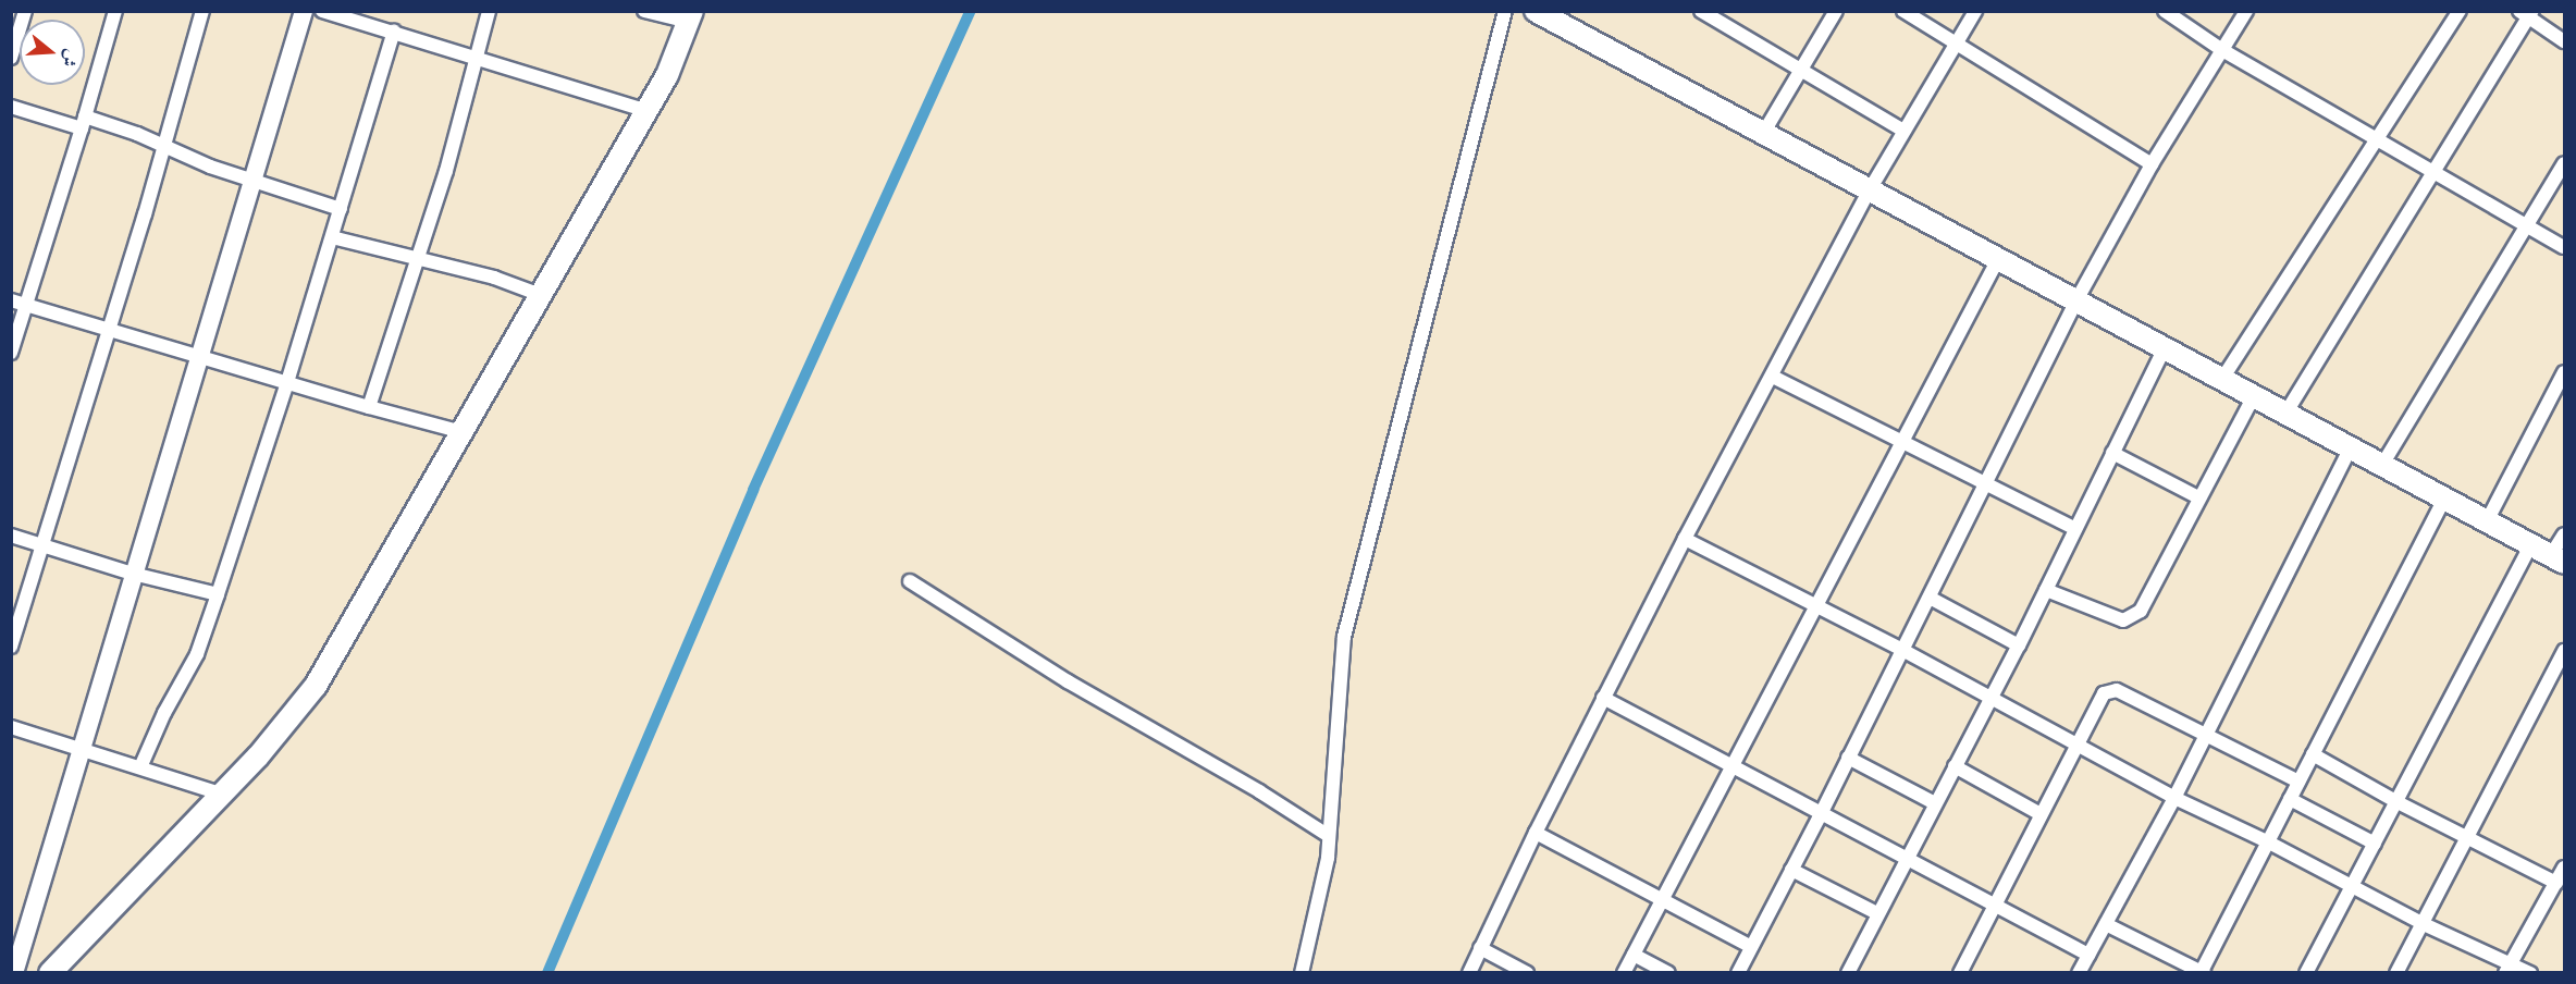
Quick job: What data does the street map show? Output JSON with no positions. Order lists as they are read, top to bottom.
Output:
{
  "north": "right"
}
